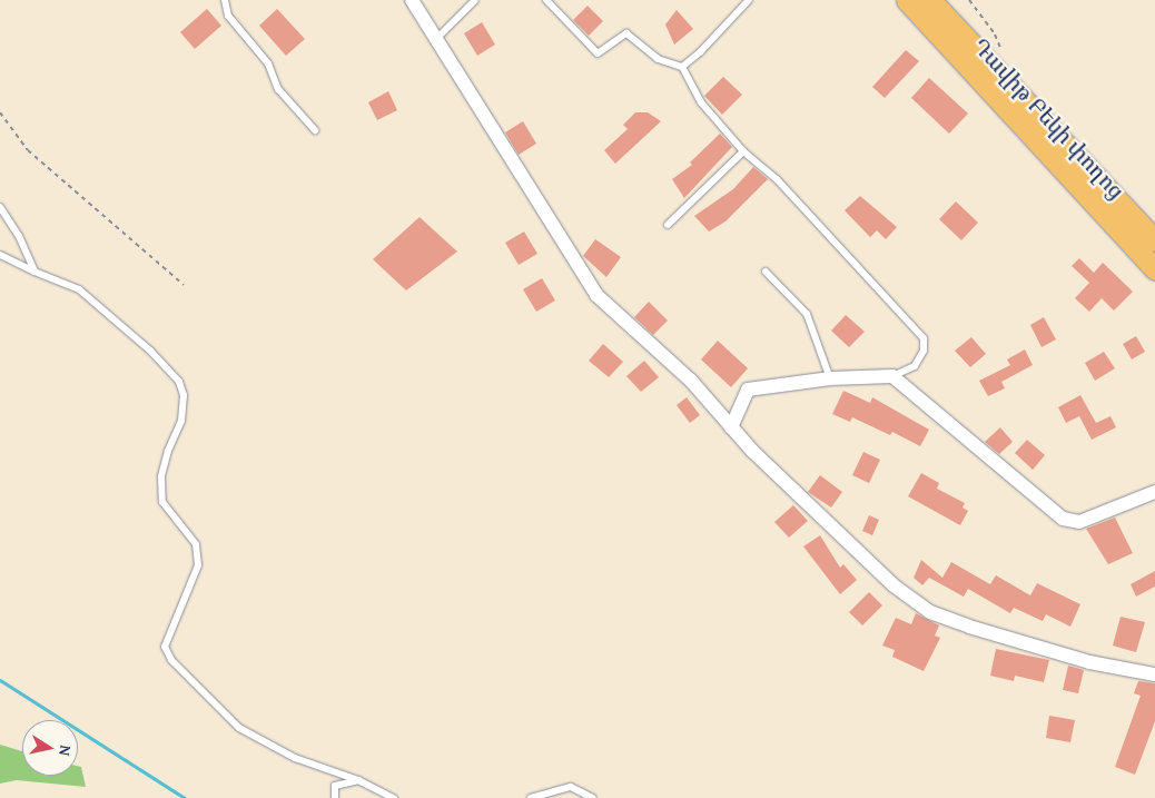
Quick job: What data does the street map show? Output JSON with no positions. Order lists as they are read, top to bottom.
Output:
{
  "streets": {
    "main road": ["Դավիթ Բեկի փողոց"]
  },
  "north": "right"
}
